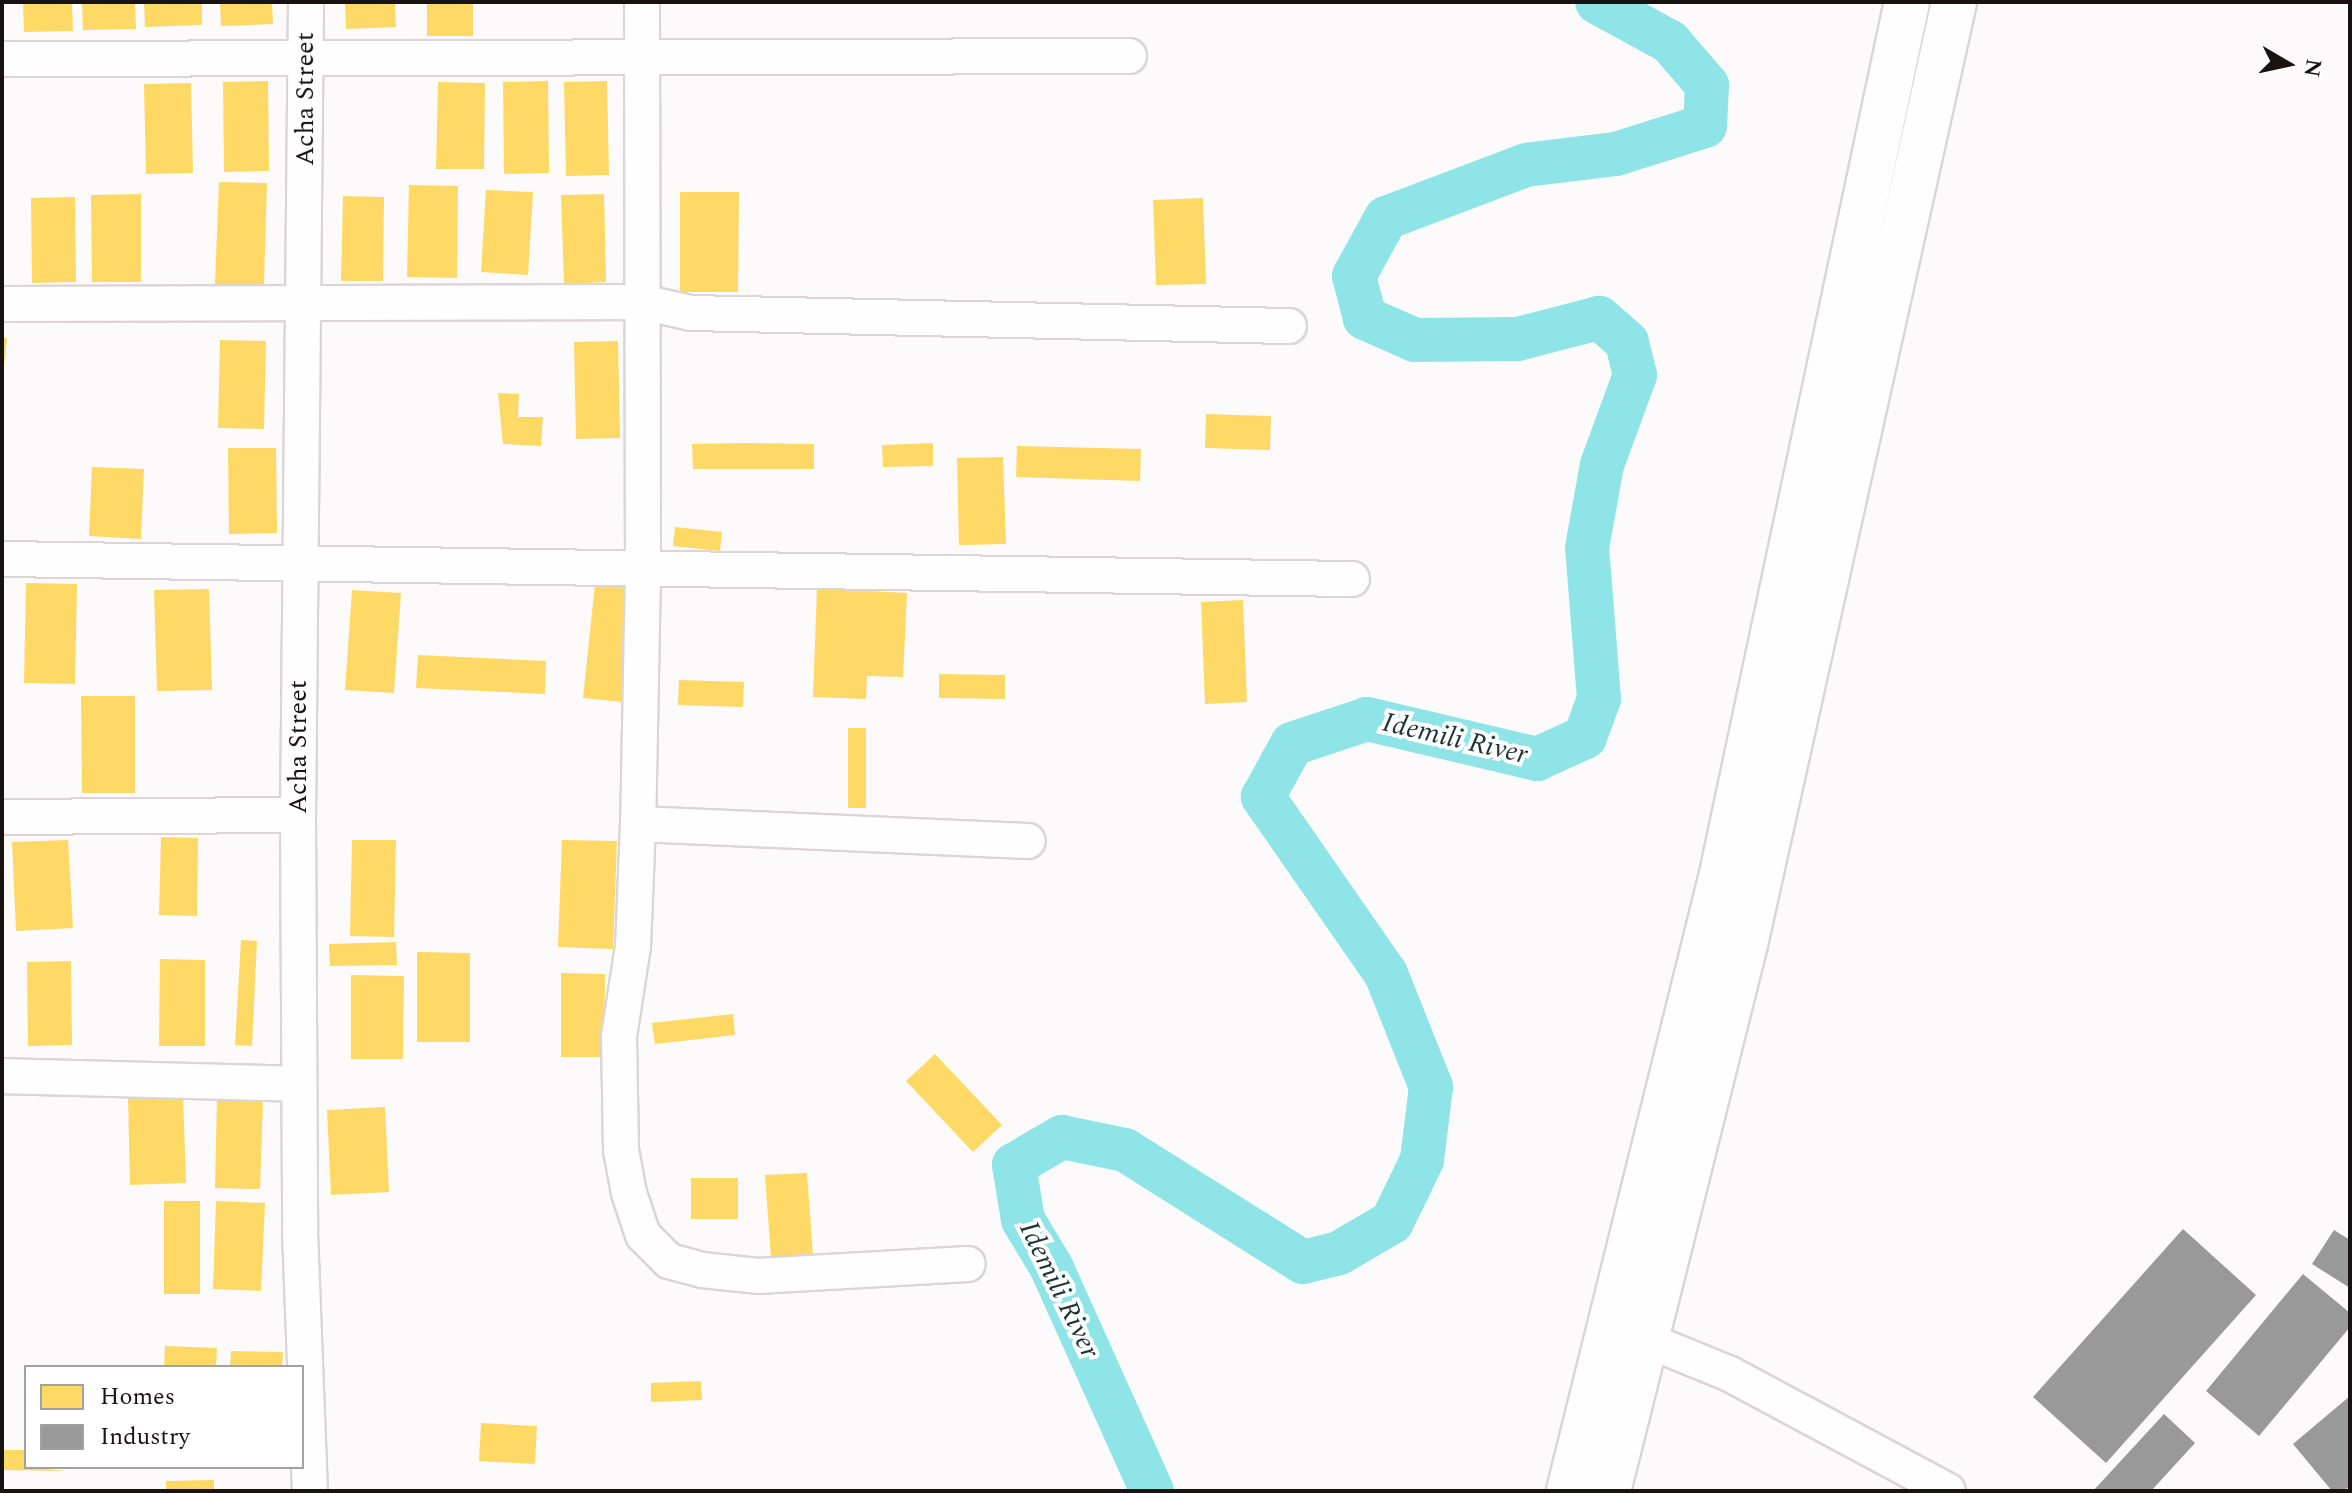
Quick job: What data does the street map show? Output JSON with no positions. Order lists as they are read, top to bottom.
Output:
{
  "streets": {
    "street": ["Acha Street"]
  },
  "water": ["Idemili River"],
  "legend": ["Homes", "Industry"],
  "north": "right"
}
